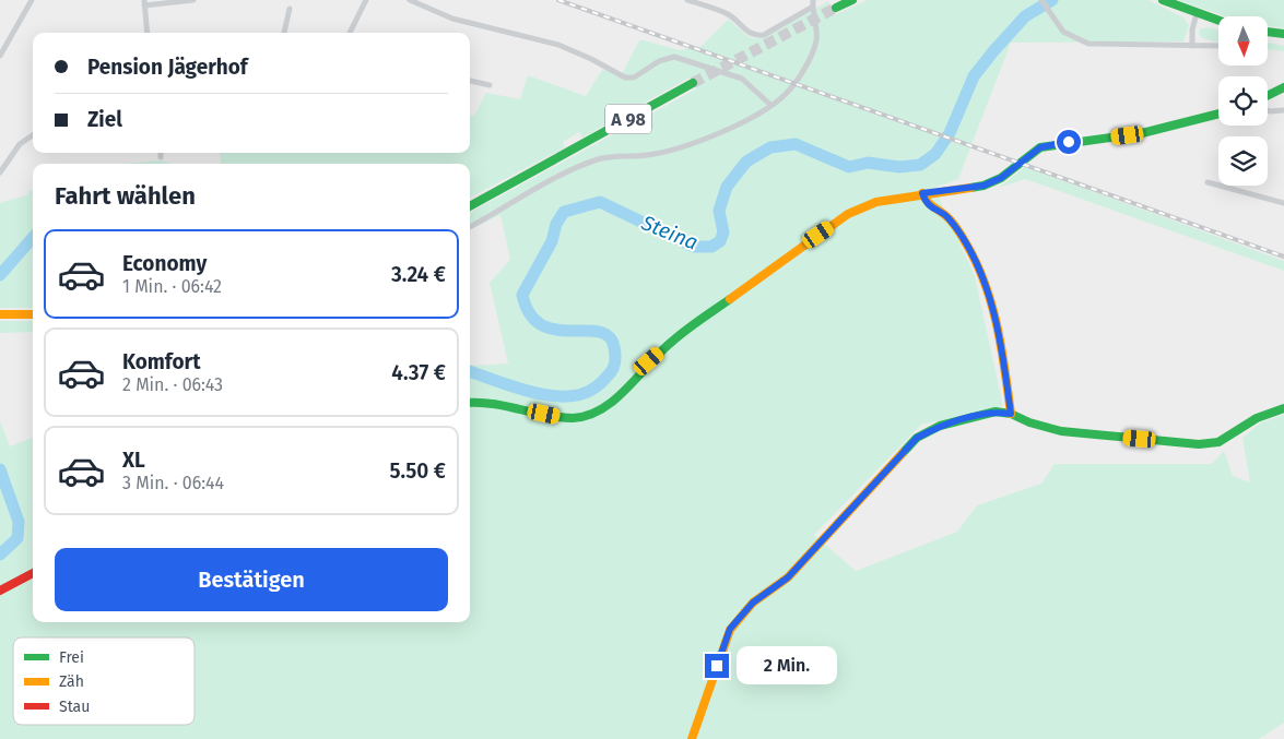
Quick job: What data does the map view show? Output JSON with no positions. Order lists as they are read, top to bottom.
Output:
{
  "streets": {
    "main road": ["A 98"]
  },
  "water": ["Steina"],
  "legend": ["Frei", "Zäh", "Stau"],
  "north": "bottom",
  "page": {
    "banner": ["Pension Jägerhof", "Ziel"],
    "heading": "Fahrt wählen",
    "list": [
      {
        "name": "Economy",
        "note": "1 Min. · 06:42",
        "value": "3.24 €"
      },
      {
        "name": "Komfort",
        "note": "2 Min. · 06:43",
        "value": "4.37 €"
      },
      {
        "name": "XL",
        "note": "3 Min. · 06:44",
        "value": "5.50 €"
      }
    ],
    "buttons": "Bestätigen",
    "bubble": "2 Min."
  }
}
